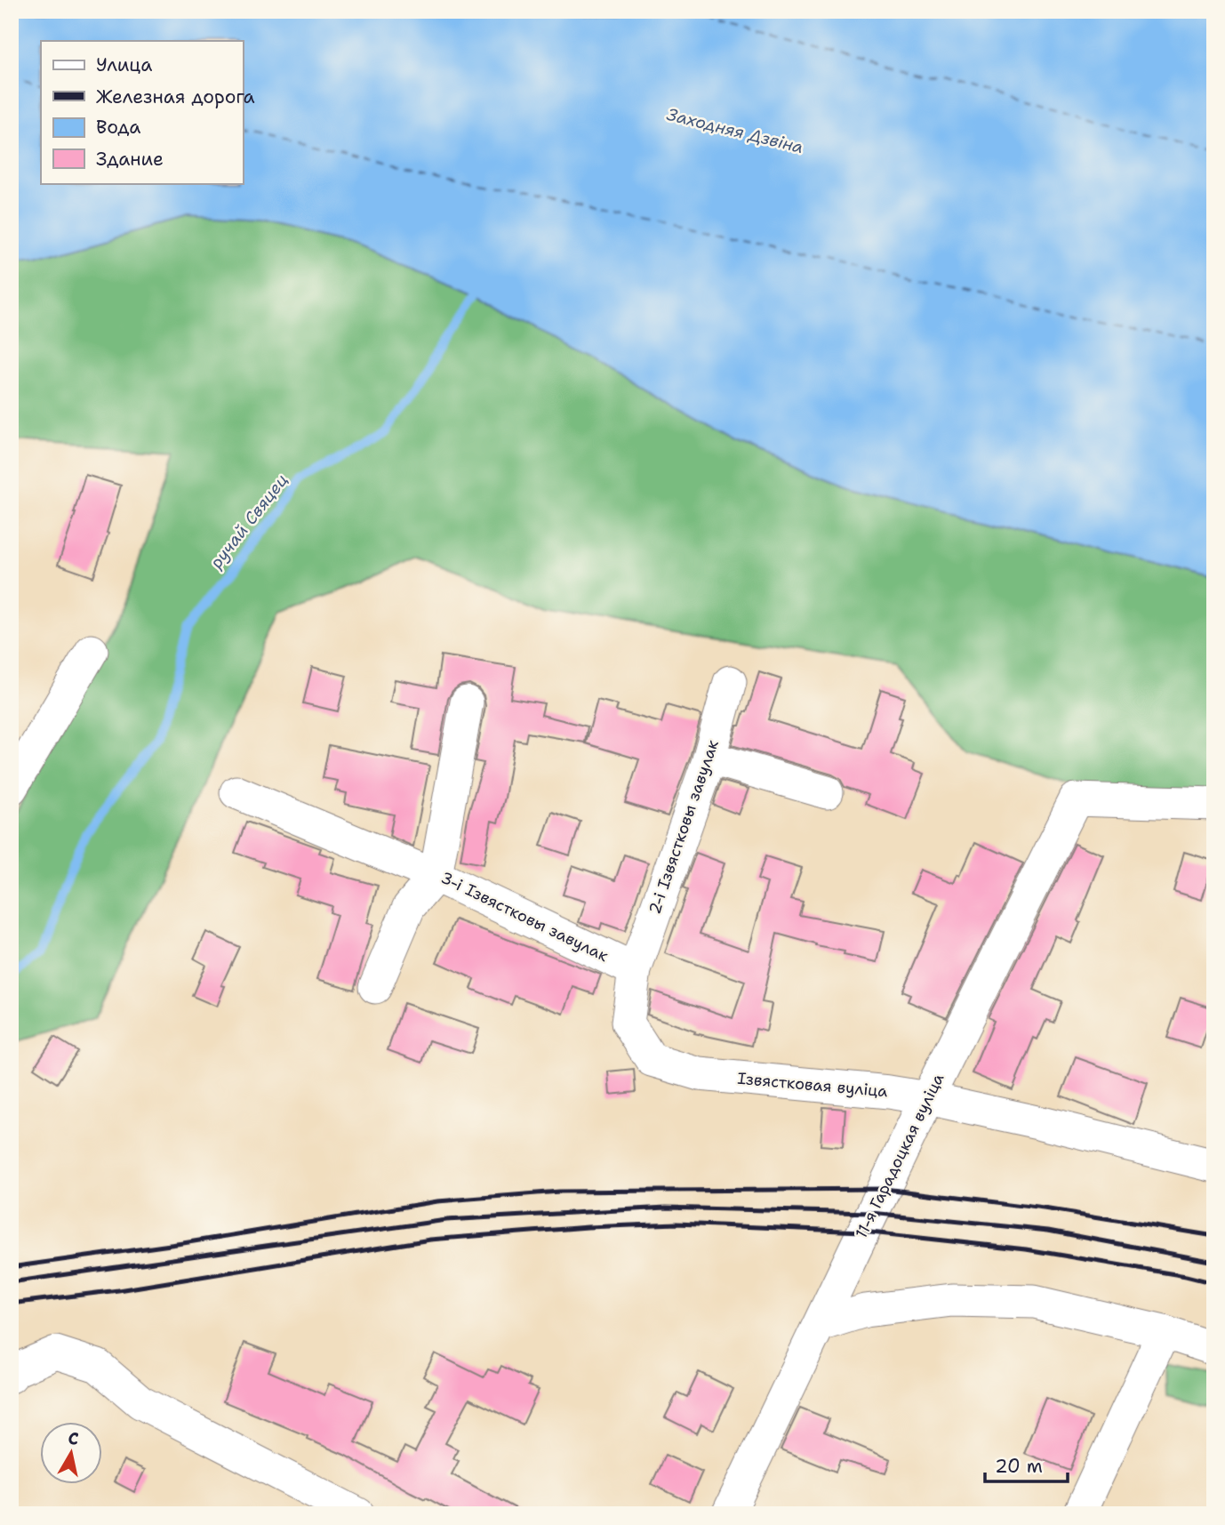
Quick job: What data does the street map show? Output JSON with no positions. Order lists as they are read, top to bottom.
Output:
{
  "streets": {
    "street": [
      "2-і Ізвястковы завулак",
      "3-і Ізвястковы завулак",
      "Ізвястковая вуліца",
      "11-я Гарадоцкая вуліца"
    ]
  },
  "crossings": [
    ["2-і Ізвястковы завулак", "3-і Ізвястковы завулак"],
    ["2-і Ізвястковы завулак", "Ізвястковая вуліца"],
    ["3-і Ізвястковы завулак", "Ізвястковая вуліца"],
    ["Ізвястковая вуліца", "11-я Гарадоцкая вуліца"]
  ],
  "water": ["Заходняя Дзвіна", "ручай Свяцец"],
  "legend": [
    "Улица",
    "Железная дорога",
    "Вода",
    "Здание"
  ],
  "scale_bar": "20 m",
  "north": "top"
}
